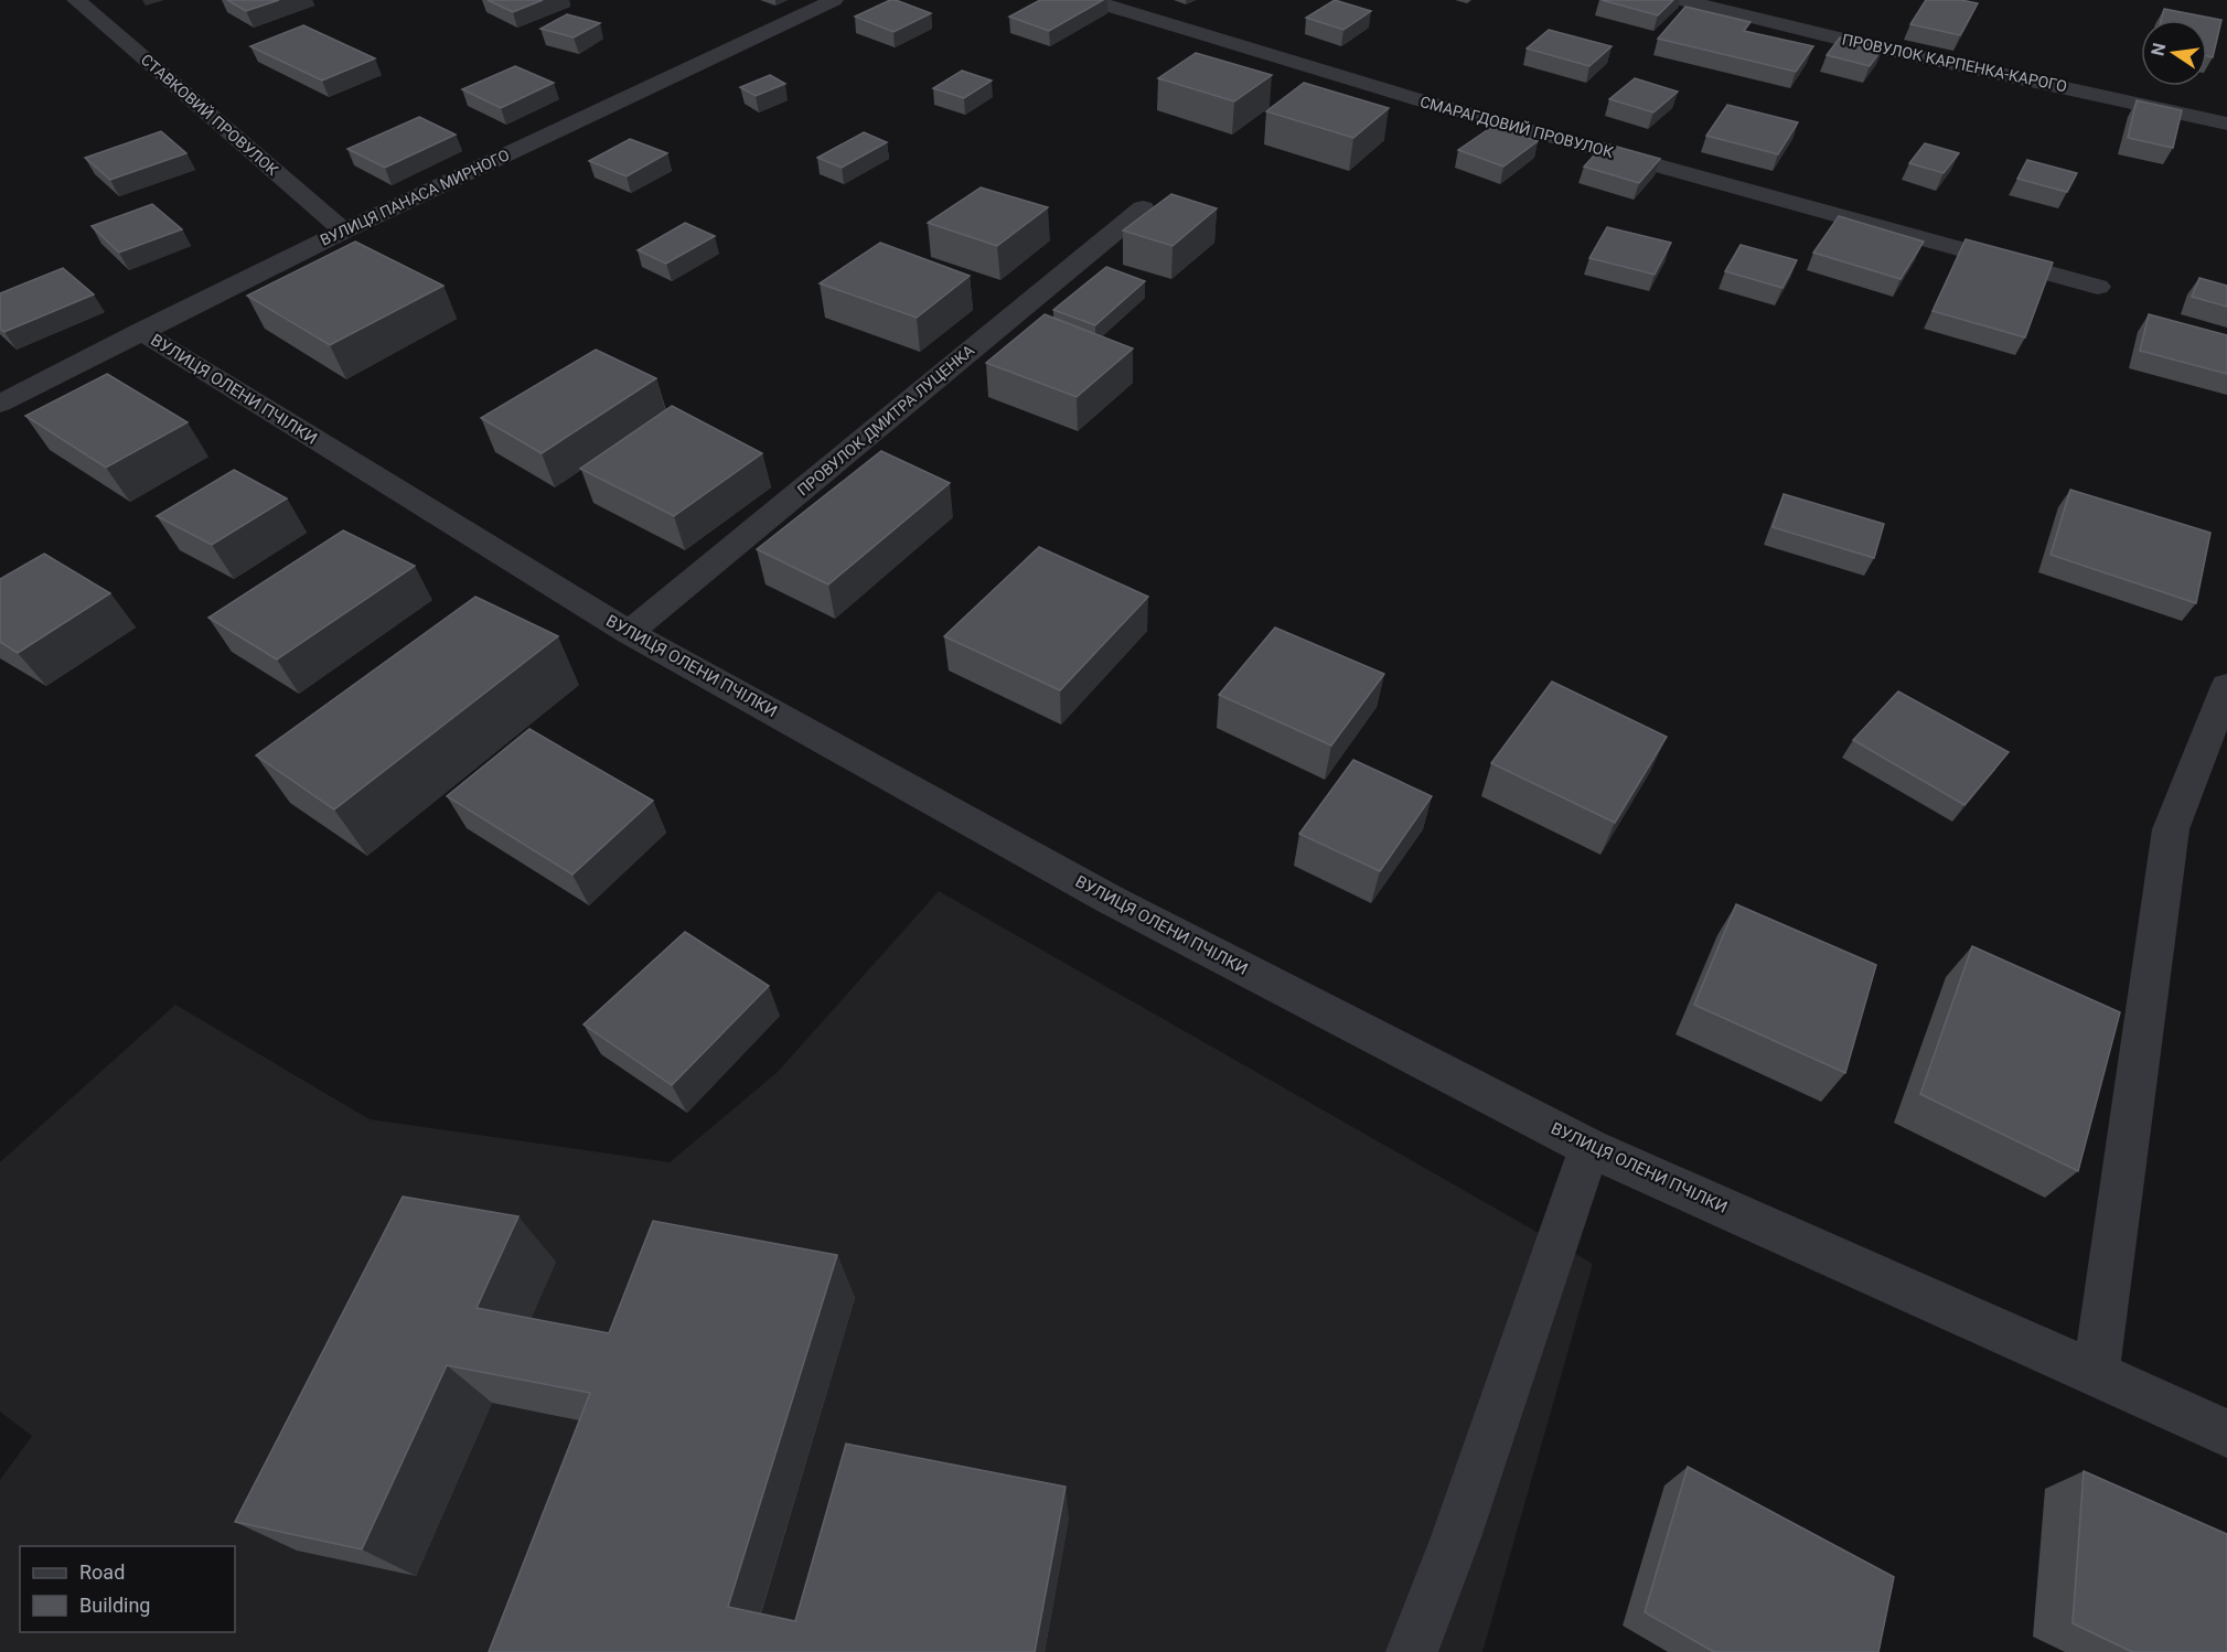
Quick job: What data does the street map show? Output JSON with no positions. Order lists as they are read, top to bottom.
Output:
{
  "streets": {
    "street": [
      "ПРОВУЛОК КАРПЕНКА-КАРОГО",
      "СТАВКОВИЙ ПРОВУЛОК",
      "СМАРАГДОВИЙ ПРОВУЛОК",
      "ВУЛИЦЯ ПАНАСА МИРНОГО",
      "ВУЛИЦЯ ОЛЕНИ ПЧІЛКИ",
      "ПРОВУЛОК ДМИТРА ЛУЦЕНКА"
    ]
  },
  "crossings": [
    ["СТАВКОВИЙ ПРОВУЛОК", "ВУЛИЦЯ ПАНАСА МИРНОГО"],
    ["ВУЛИЦЯ ПАНАСА МИРНОГО", "ВУЛИЦЯ ОЛЕНИ ПЧІЛКИ"],
    ["ВУЛИЦЯ ОЛЕНИ ПЧІЛКИ", "ПРОВУЛОК ДМИТРА ЛУЦЕНКА"]
  ],
  "legend": ["Road", "Building"],
  "north": "left"
}
